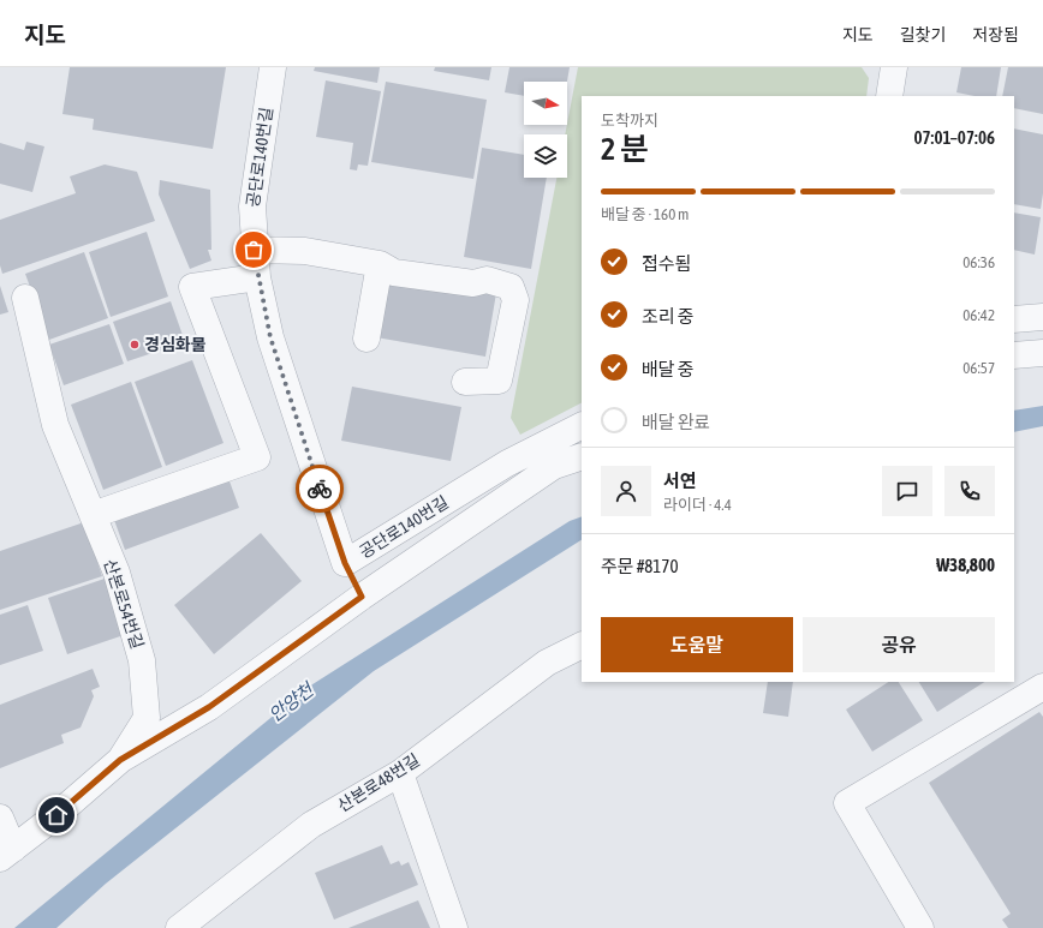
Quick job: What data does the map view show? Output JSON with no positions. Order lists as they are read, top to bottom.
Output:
{
  "streets": {
    "street": ["공단로140번길", "산본로54번길", "산본로48번길"]
  },
  "water": ["안양천"],
  "places": ["경심화물"],
  "north": "right",
  "page": {
    "header": "지도",
    "nav": ["지도", "길찾기", "저장됨"],
    "heading": ["2 분", "도착까지", "07:01–07:06"],
    "panel": [
      "서연",
      "라이더 · 4.4",
      "주문 #8170",
      "₩38,800"
    ],
    "bar": "배달 중 · 160 m",
    "list": [
      ["접수됨", "06:36"],
      ["조리 중", "06:42"],
      ["배달 중", "06:57"],
      "배달 완료"
    ],
    "buttons": ["도움말", "공유"]
  }
}
